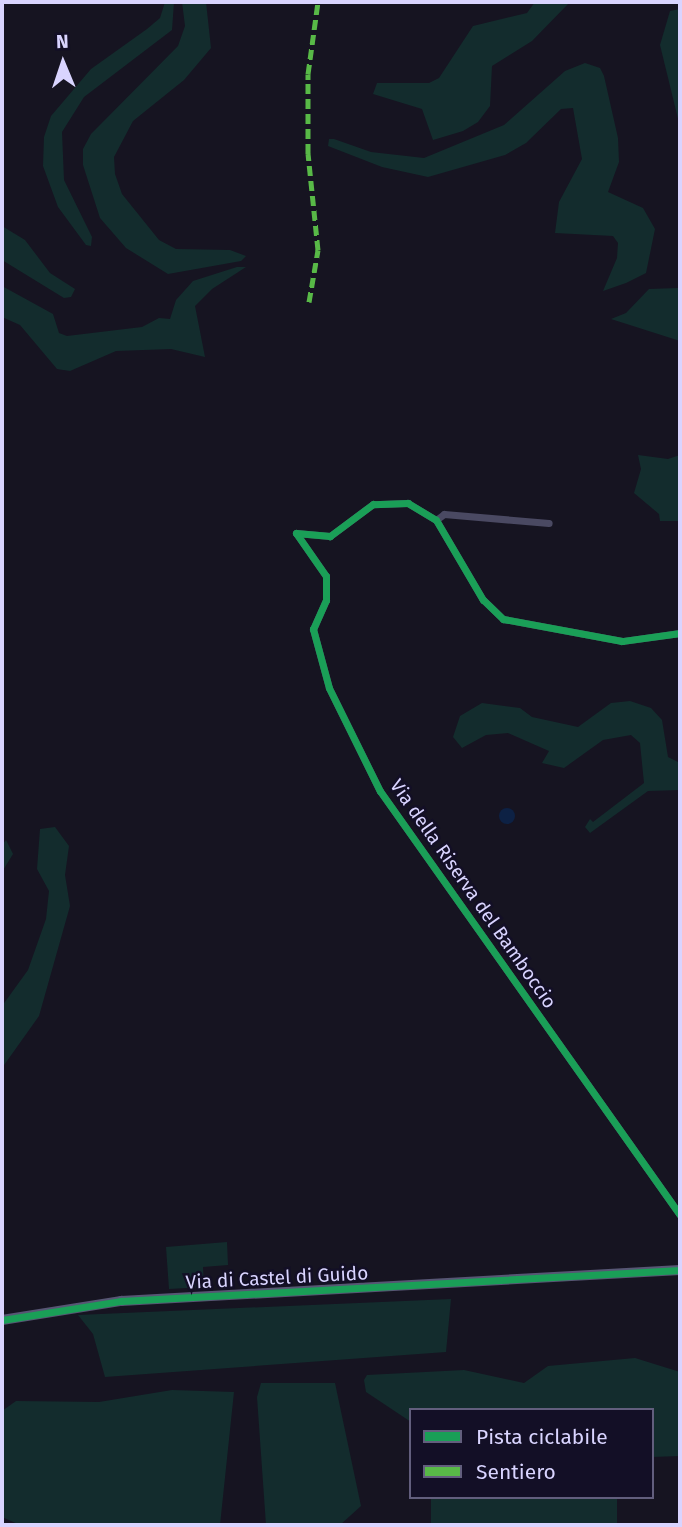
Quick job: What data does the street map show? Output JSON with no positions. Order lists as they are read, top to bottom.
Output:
{
  "streets": {
    "street": ["Via della Riserva del Bamboccio", "Via di Castel di Guido"]
  },
  "legend": ["Pista ciclabile", "Sentiero"],
  "north": "top"
}
